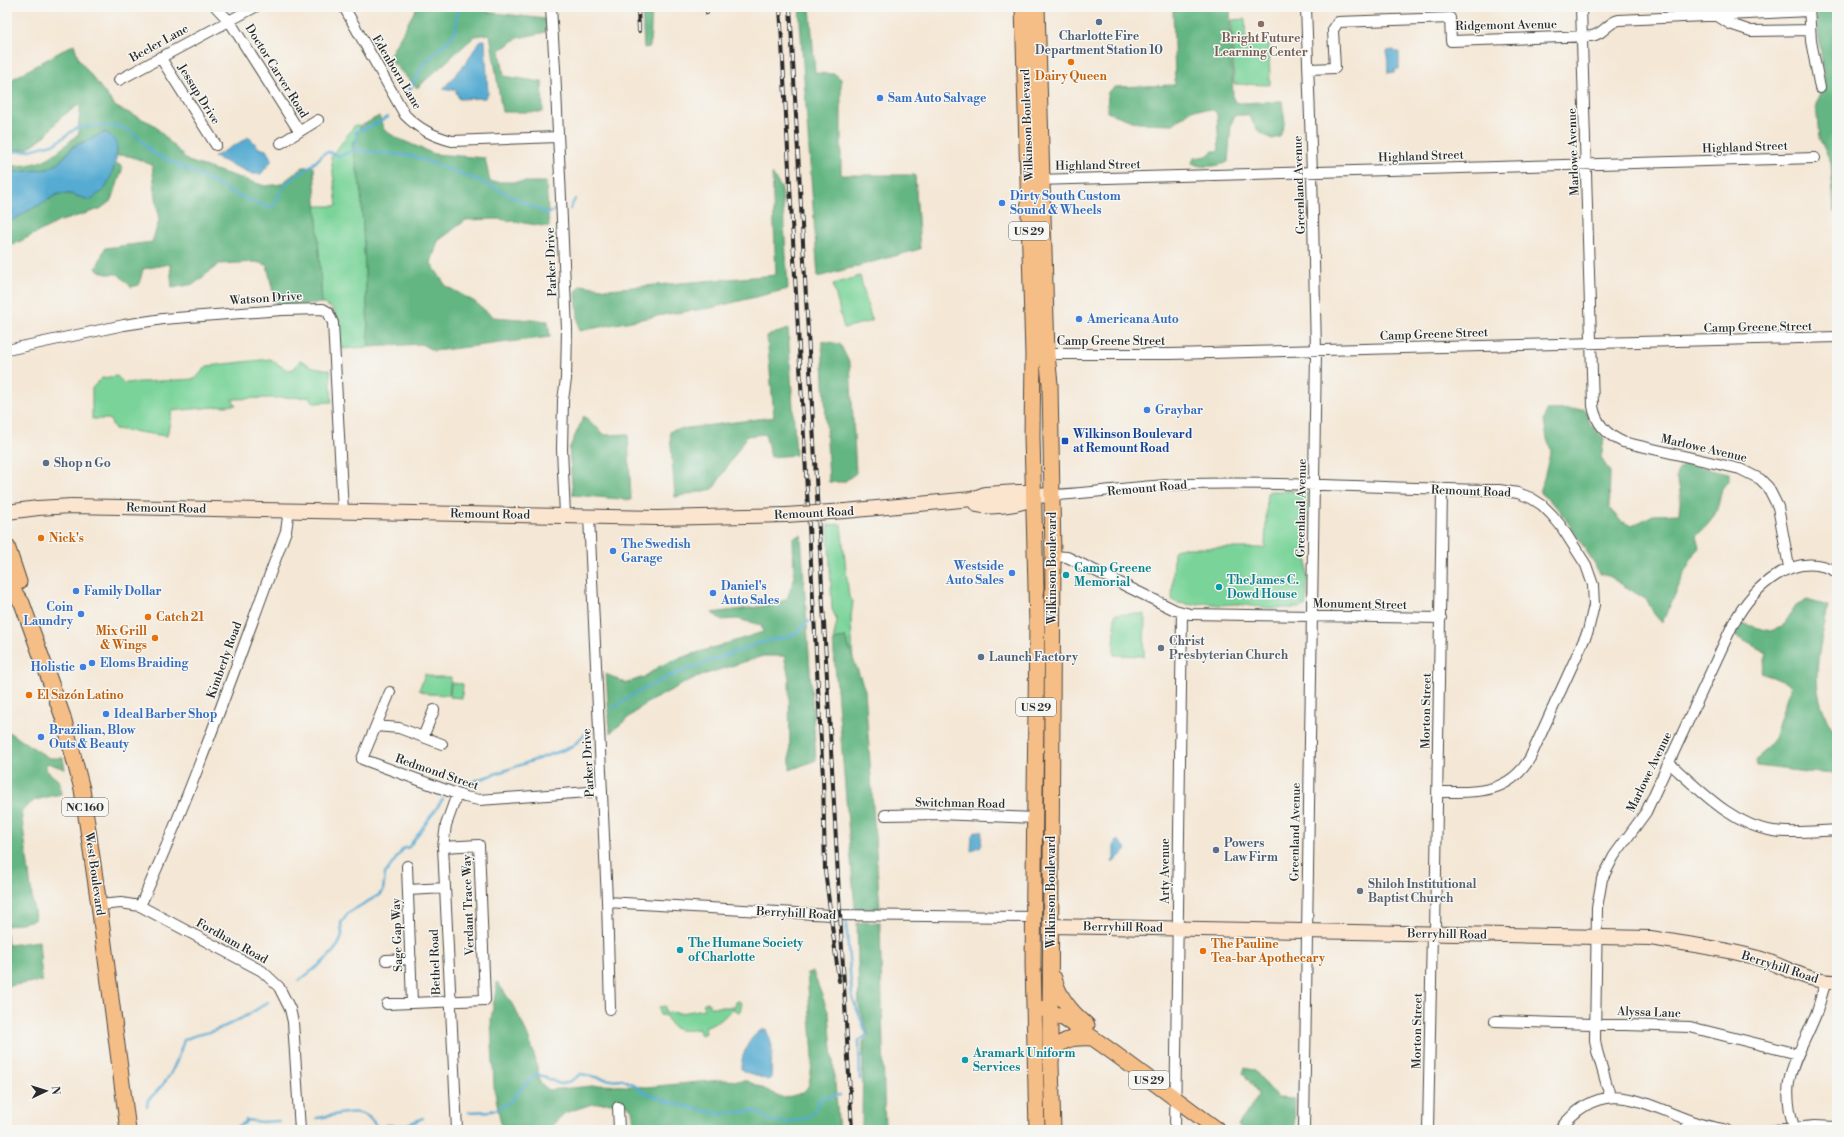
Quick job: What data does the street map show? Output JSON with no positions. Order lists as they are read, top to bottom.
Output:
{
  "streets": {
    "main road": [
      "Wilkinson Boulevard",
      "US 29",
      "Remount Road",
      "NC 160",
      "West Boulevard",
      "Berryhill Road"
    ],
    "street": [
      "Ridgemont Avenue",
      "Beeler Lane",
      "Doctor Carver Road",
      "Edenborn Lane",
      "Jessup Drive",
      "Highland Street",
      "Marlowe Avenue",
      "Greenland Avenue",
      "Parker Drive",
      "Watson Drive",
      "Camp Greene Street",
      "Monument Street",
      "Kimberly Road",
      "Morton Street",
      "Redmond Street",
      "Switchman Road",
      "Arty Avenue",
      "Verdant Trace Way",
      "Sage Gap Way",
      "Fordham Road",
      "Bethel Road",
      "Alyssa Lane"
    ]
  },
  "crossings": [
    ["Ridgemont Avenue", "Marlowe Avenue"],
    ["Ridgemont Avenue", "Greenland Avenue"],
    ["Beeler Lane", "Doctor Carver Road"],
    ["Beeler Lane", "Jessup Drive"],
    ["Edenborn Lane", "Parker Drive"],
    ["Wilkinson Boulevard", "Highland Street"],
    ["Wilkinson Boulevard", "US 29"],
    ["Wilkinson Boulevard", "Camp Greene Street"],
    ["Wilkinson Boulevard", "Remount Road"],
    ["Wilkinson Boulevard", "Monument Street"],
    ["Wilkinson Boulevard", "Switchman Road"],
    ["Wilkinson Boulevard", "Berryhill Road"],
    ["Highland Street", "Marlowe Avenue"],
    ["Highland Street", "Greenland Avenue"],
    ["Marlowe Avenue", "Camp Greene Street"],
    ["Marlowe Avenue", "Berryhill Road"],
    ["Marlowe Avenue", "Alyssa Lane"],
    ["Greenland Avenue", "Camp Greene Street"],
    ["Greenland Avenue", "Remount Road"],
    ["Greenland Avenue", "Monument Street"],
    ["Greenland Avenue", "Berryhill Road"],
    ["US 29", "Arty Avenue"],
    ["Parker Drive", "Remount Road"],
    ["Parker Drive", "Redmond Street"],
    ["Parker Drive", "Berryhill Road"],
    ["Watson Drive", "Remount Road"],
    ["Remount Road", "Kimberly Road"],
    ["Remount Road", "Morton Street"],
    ["Monument Street", "Morton Street"],
    ["Monument Street", "Arty Avenue"],
    ["Kimberly Road", "Fordham Road"],
    ["Morton Street", "Berryhill Road"],
    ["Redmond Street", "Bethel Road"],
    ["Arty Avenue", "Berryhill Road"],
    ["West Boulevard", "Fordham Road"],
    ["Verdant Trace Way", "Bethel Road"]
  ],
  "places": {
    "other": [
      "Charlotte Fire Department Station 10",
      "Bright Future Learning Center",
      "Dairy Queen",
      "Sam Auto Salvage",
      "Dirty South Custom Sound & Wheels",
      "Americana Auto",
      "Graybar",
      "Shop n Go",
      "Nick's",
      "The Swedish Garage",
      "Westside Auto Sales",
      "Camp Greene Memorial",
      "The James C. Dowd House",
      "Family Dollar",
      "Daniel's Auto Sales",
      "Coin Laundry",
      "Catch 21",
      "Mix Grill & Wings",
      "Christ Presbyterian Church",
      "Launch Factory",
      "Eloms Braiding",
      "Holistic",
      "El Sazón Latino",
      "Ideal Barber Shop",
      "Brazilian, Blow Outs & Beauty",
      "Powers Law Firm",
      "Shiloh Institutional Baptist Church",
      "The Humane Society of Charlotte",
      "The Pauline Tea-bar Apothecary",
      "Aramark Uniform Services"
    ],
    "transit": ["Wilkinson Boulevard at Remount Road"]
  },
  "north": "right"
}
